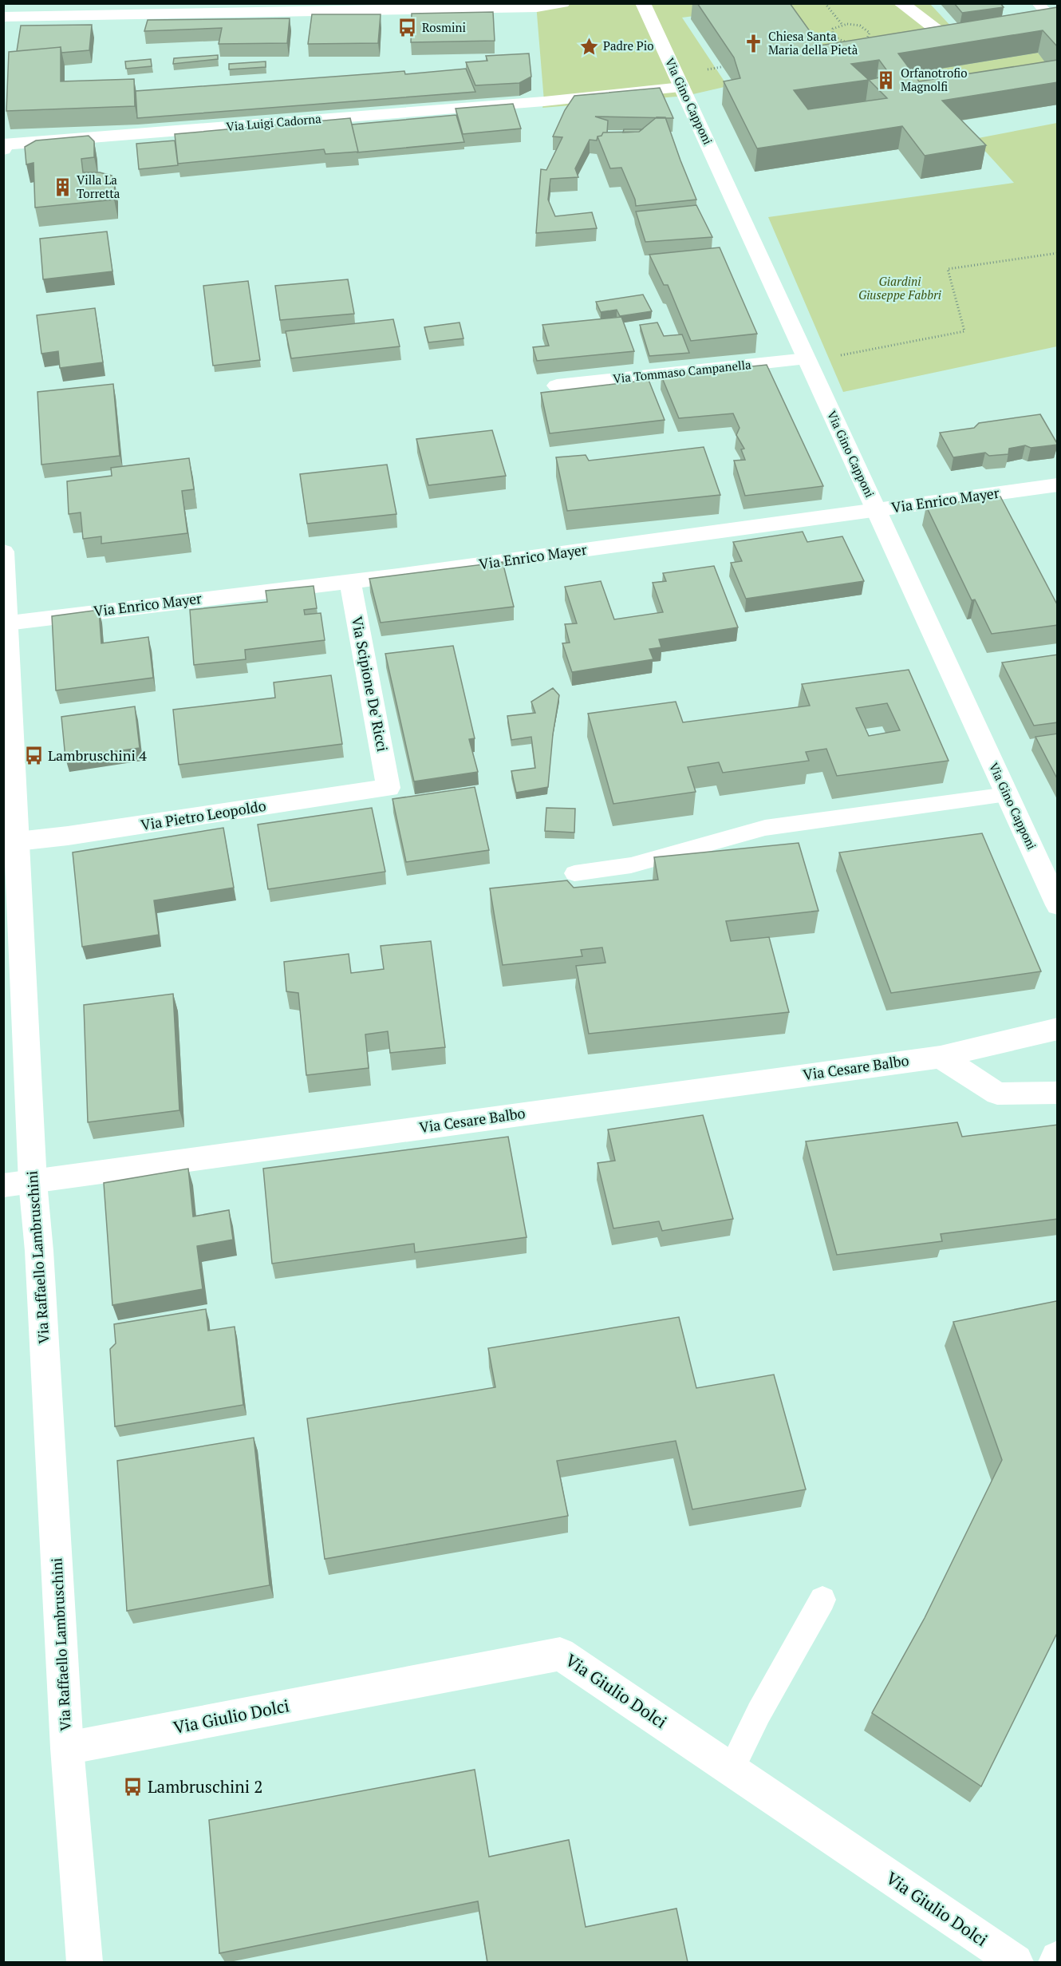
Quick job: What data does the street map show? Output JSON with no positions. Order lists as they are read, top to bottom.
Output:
{
  "streets": {
    "street": [
      "Via Gino Capponi",
      "Via Luigi Cadorna",
      "Via Tommaso Campanella",
      "Via Enrico Mayer",
      "Via Scipione De' Ricci",
      "Via Pietro Leopoldo",
      "Via Cesare Balbo",
      "Via Raffaello Lambruschini",
      "Via Giulio Dolci"
    ]
  },
  "crossings": [
    ["Via Gino Capponi", "Via Luigi Cadorna"],
    ["Via Gino Capponi", "Via Tommaso Campanella"],
    ["Via Gino Capponi", "Via Enrico Mayer"],
    ["Via Enrico Mayer", "Via Scipione De' Ricci"],
    ["Via Enrico Mayer", "Via Raffaello Lambruschini"],
    ["Via Scipione De' Ricci", "Via Pietro Leopoldo"],
    ["Via Pietro Leopoldo", "Via Raffaello Lambruschini"],
    ["Via Cesare Balbo", "Via Raffaello Lambruschini"],
    ["Via Raffaello Lambruschini", "Via Giulio Dolci"]
  ],
  "parks": ["Giardini Giuseppe Fabbri"],
  "places": {
    "bus stop": ["Rosmini", "Lambruschini 4", "Lambruschini 2"],
    "church": ["Chiesa Santa Maria della Pietà"],
    "place": ["Padre Pio"],
    "building": ["Orfanotrofio Magnolfi", "Villa La Torretta"]
  }
}
